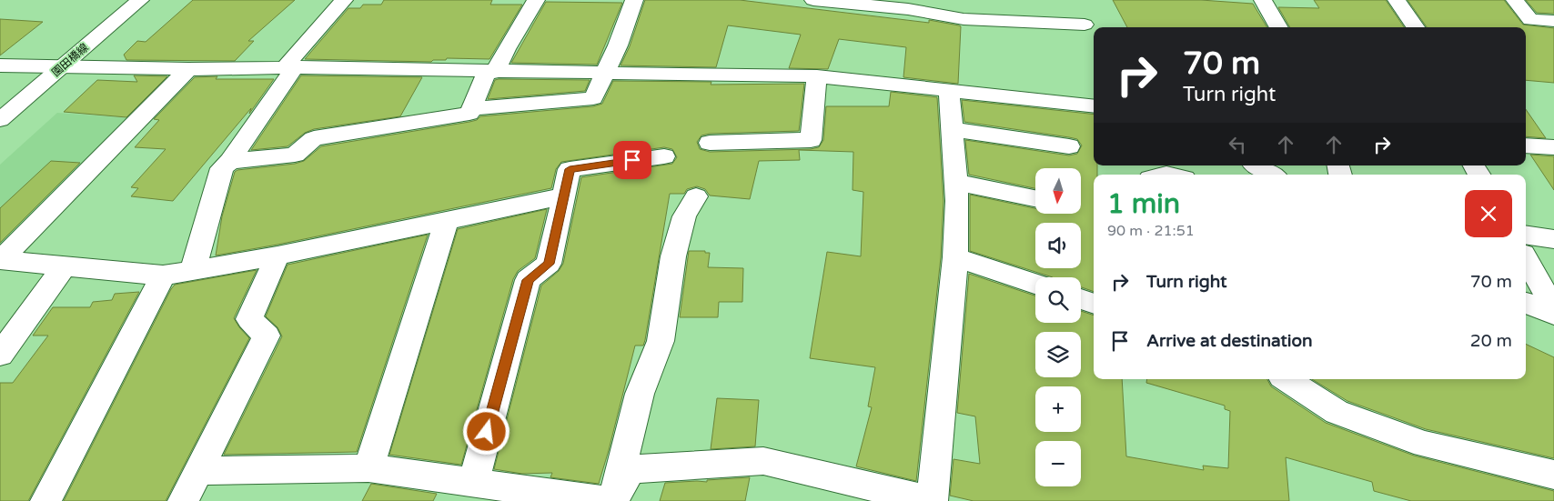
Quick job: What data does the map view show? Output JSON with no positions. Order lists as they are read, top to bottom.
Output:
{
  "streets": {
    "street": ["園田橋線"]
  },
  "north": "bottom",
  "page": {
    "turn": ["70 m", "Turn right"],
    "map_buttons": ["+", "−"],
    "heading": ["1 min", "90 m · 21:51"],
    "list": [
      {
        "name": "Turn right",
        "value": "70 m"
      },
      {
        "name": "Arrive at destination",
        "value": "20 m"
      }
    ]
  }
}
